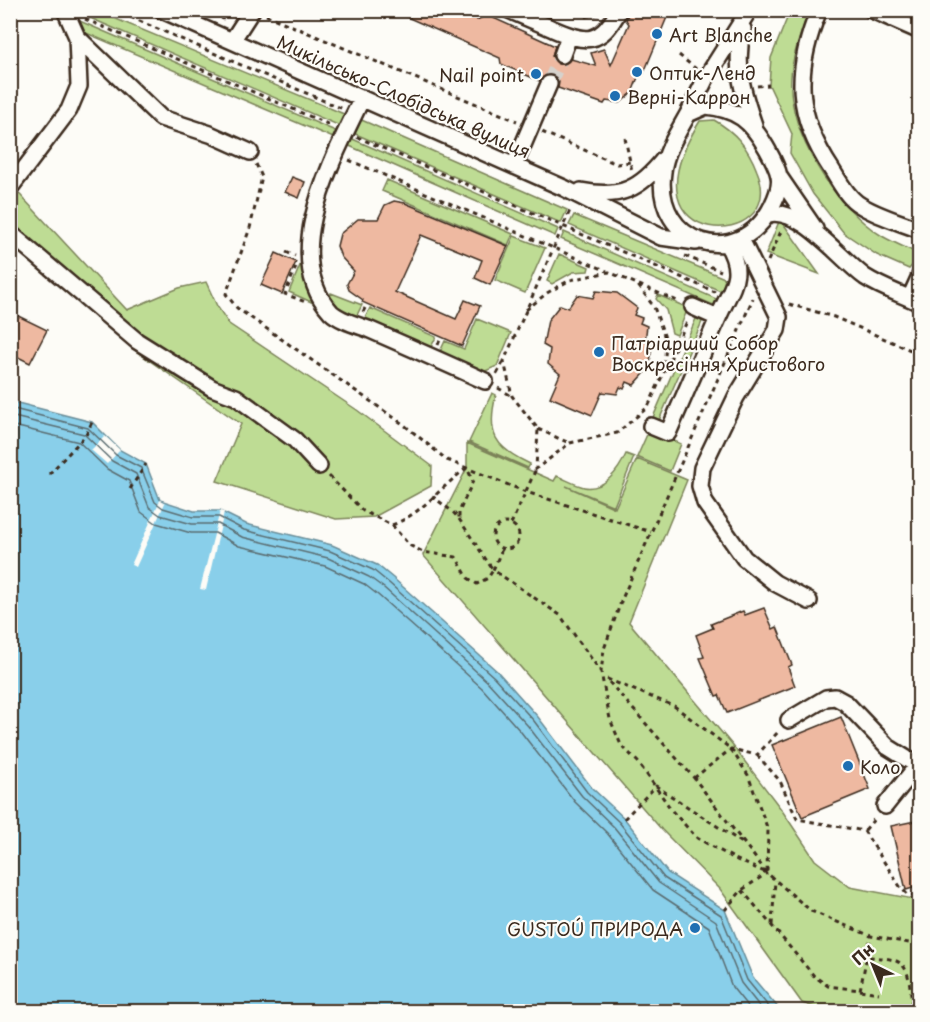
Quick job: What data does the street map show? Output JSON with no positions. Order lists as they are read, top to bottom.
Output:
{
  "streets": {
    "street": ["Микільсько-Слобідська вулиця"]
  },
  "places": [
    "Art Blanche",
    "Оптик-Ленд",
    "Nail point",
    "Верні-Каррон",
    "Патріарший Собор Воскресіння Христового",
    "Коло",
    "GUSTOÚ ПРИРОДА"
  ],
  "north": "top left"
}
